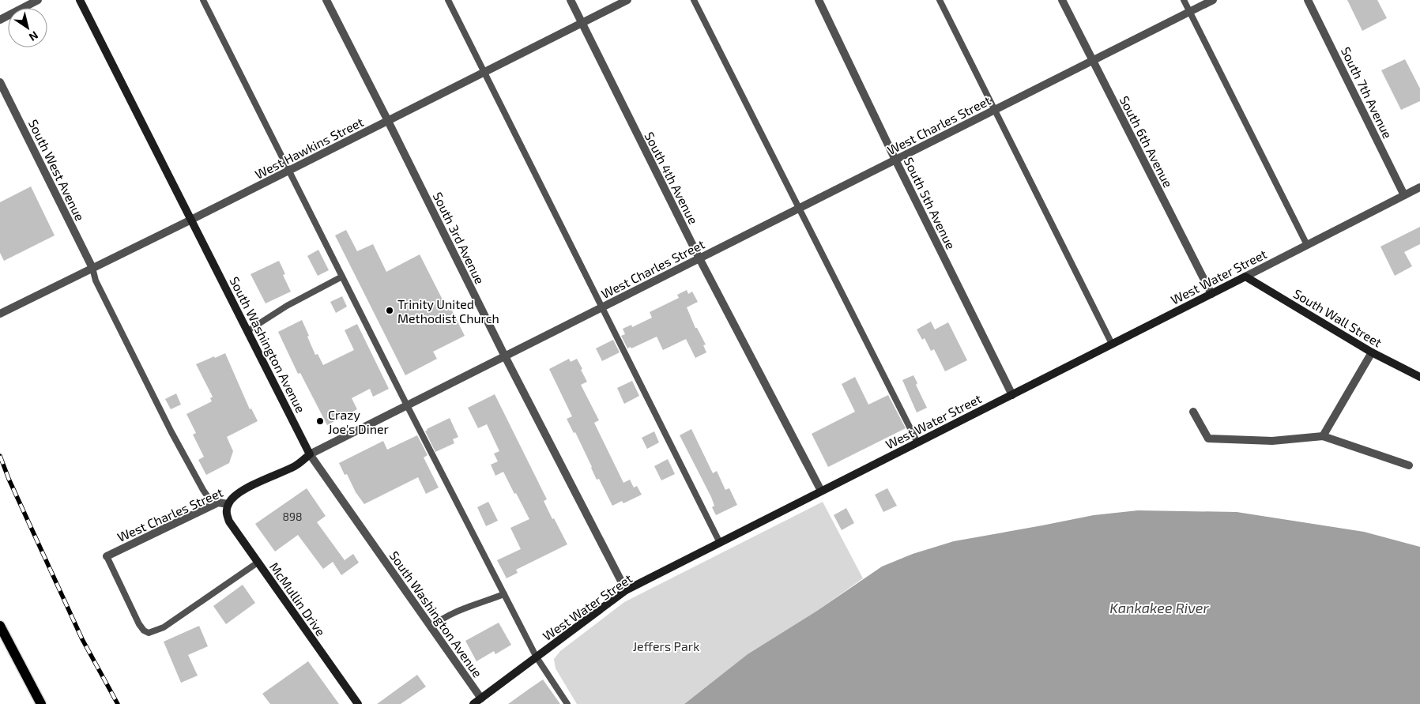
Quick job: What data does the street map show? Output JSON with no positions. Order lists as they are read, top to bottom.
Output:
{
  "streets": {
    "main road": [
      "West Charles Street",
      "West Water Street",
      "South Wall Street",
      "South Washington Avenue",
      "McMullin Drive"
    ],
    "street": [
      "South 7th Avenue",
      "South 6th Avenue",
      "West Hawkins Street",
      "South West Avenue",
      "South 4th Avenue",
      "South 5th Avenue",
      "South 3rd Avenue"
    ]
  },
  "crossings": [
    ["South 7th Avenue", "West Water Street"],
    ["West Charles Street", "South 6th Avenue"],
    ["West Charles Street", "South 4th Avenue"],
    ["West Charles Street", "South 5th Avenue"],
    ["West Charles Street", "South 3rd Avenue"],
    ["West Charles Street", "South Washington Avenue"],
    ["West Charles Street", "McMullin Drive"],
    ["South 6th Avenue", "West Water Street"],
    ["West Hawkins Street", "South West Avenue"],
    ["West Hawkins Street", "South 4th Avenue"],
    ["West Hawkins Street", "South 3rd Avenue"],
    ["West Hawkins Street", "South Washington Avenue"],
    ["South 4th Avenue", "West Water Street"],
    ["South 5th Avenue", "West Water Street"],
    ["South 3rd Avenue", "West Water Street"],
    ["West Water Street", "South Wall Street"],
    ["West Water Street", "South Washington Avenue"]
  ],
  "water": ["Kankakee River"],
  "parks": ["Jeffers Park"],
  "places": ["Trinity United Methodist Church", "Crazy Joe's Diner"],
  "house_numbers": ["898"],
  "north": "bottom right"
}
